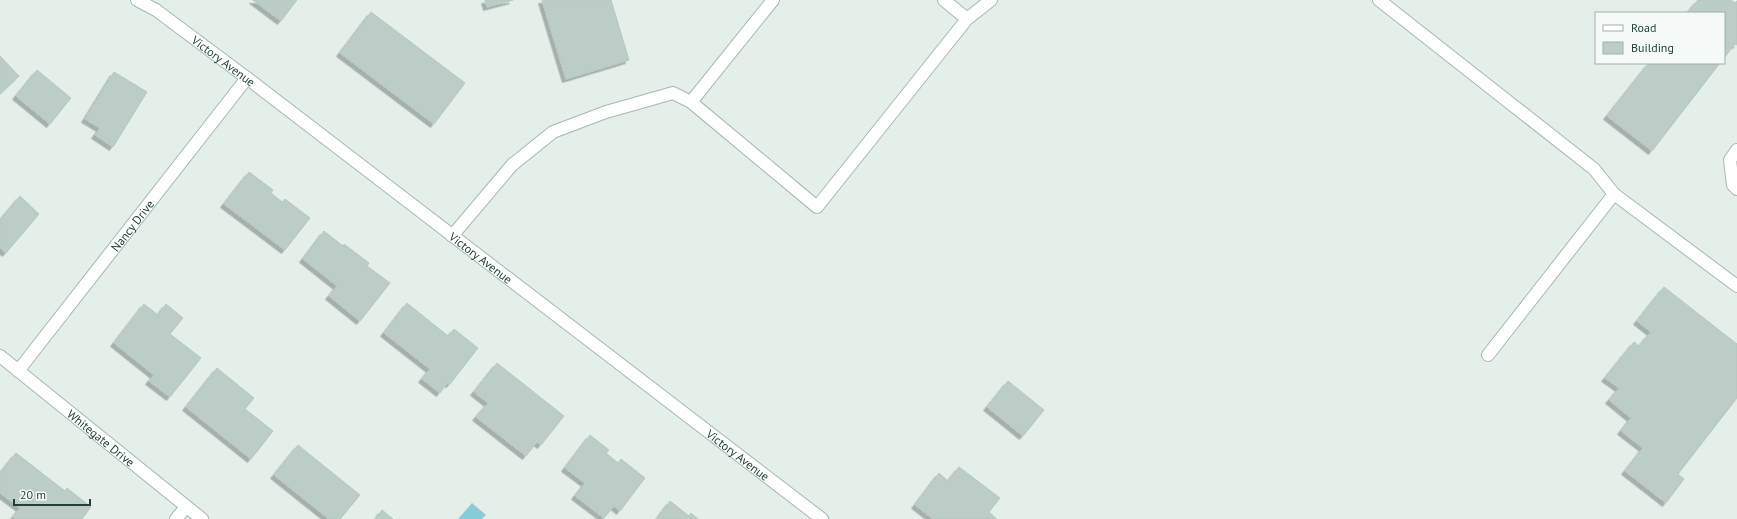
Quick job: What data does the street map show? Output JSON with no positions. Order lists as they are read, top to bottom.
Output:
{
  "streets": {
    "street": ["Victory Avenue", "Nancy Drive", "Whitegate Drive"]
  },
  "crossings": [
    ["Victory Avenue", "Nancy Drive"],
    ["Nancy Drive", "Whitegate Drive"]
  ],
  "legend": ["Road", "Building"],
  "scale_bar": "20 m"
}
